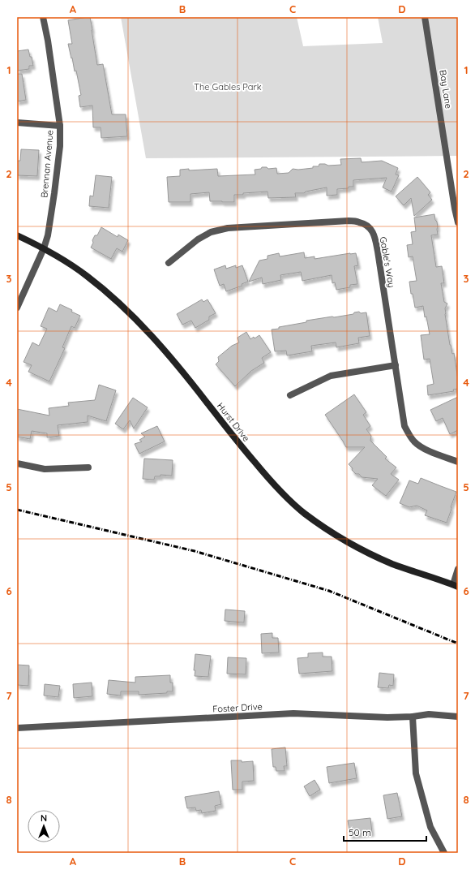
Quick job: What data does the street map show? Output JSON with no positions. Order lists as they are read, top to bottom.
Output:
{
  "streets": {
    "street": [
      "Bay Lane",
      "Brennan Avenue",
      "Gable's Way",
      "Hurst Drive",
      "Foster Drive"
    ]
  },
  "crossings": [
    ["Brennan Avenue", "Hurst Drive"]
  ],
  "parks": ["The Gables Park"],
  "scale_bar": "50 m",
  "north": "top",
  "grid": {
    "columns": [
      "A",
      "B",
      "C",
      "D"
    ],
    "rows": [
      "1",
      "2",
      "3",
      "4",
      "5",
      "6",
      "7",
      "8"
    ]
  }
}
